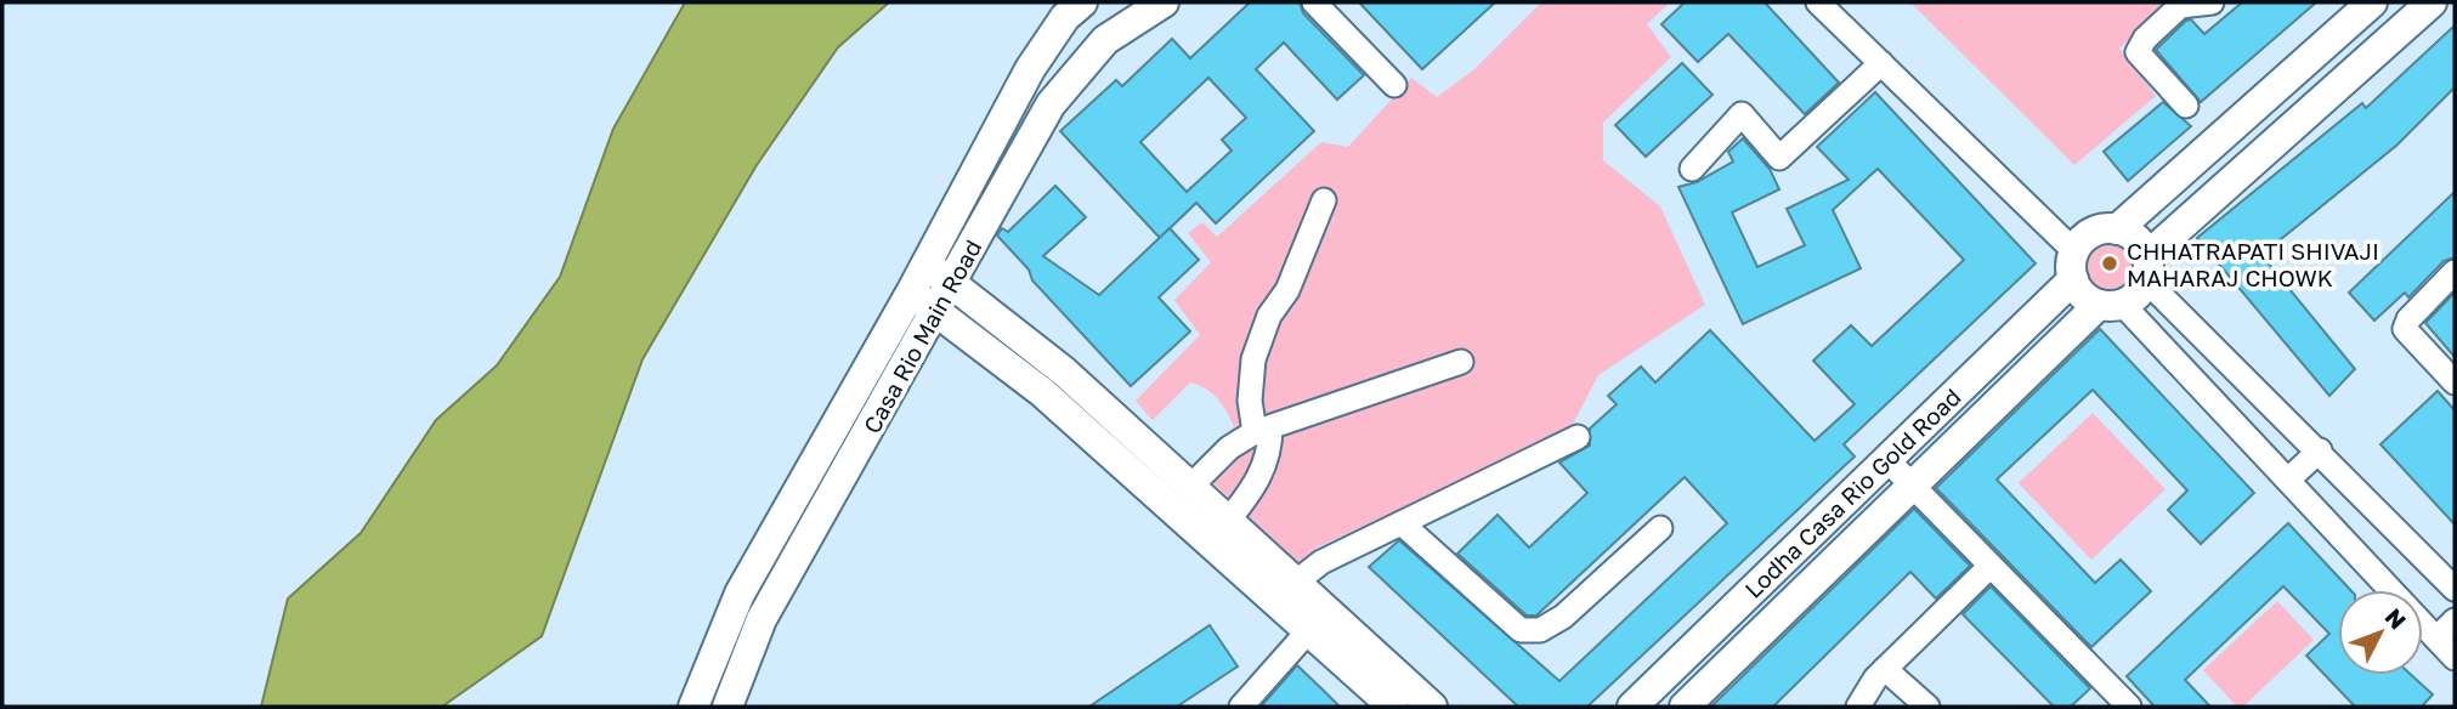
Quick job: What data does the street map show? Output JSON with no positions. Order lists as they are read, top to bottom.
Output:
{
  "streets": {
    "street": ["Casa Rio Main Road", "Lodha Casa Rio Gold Road"]
  },
  "places": ["CHHATRAPATI SHIVAJI MAHARAJ CHOWK"],
  "north": "top right"
}
